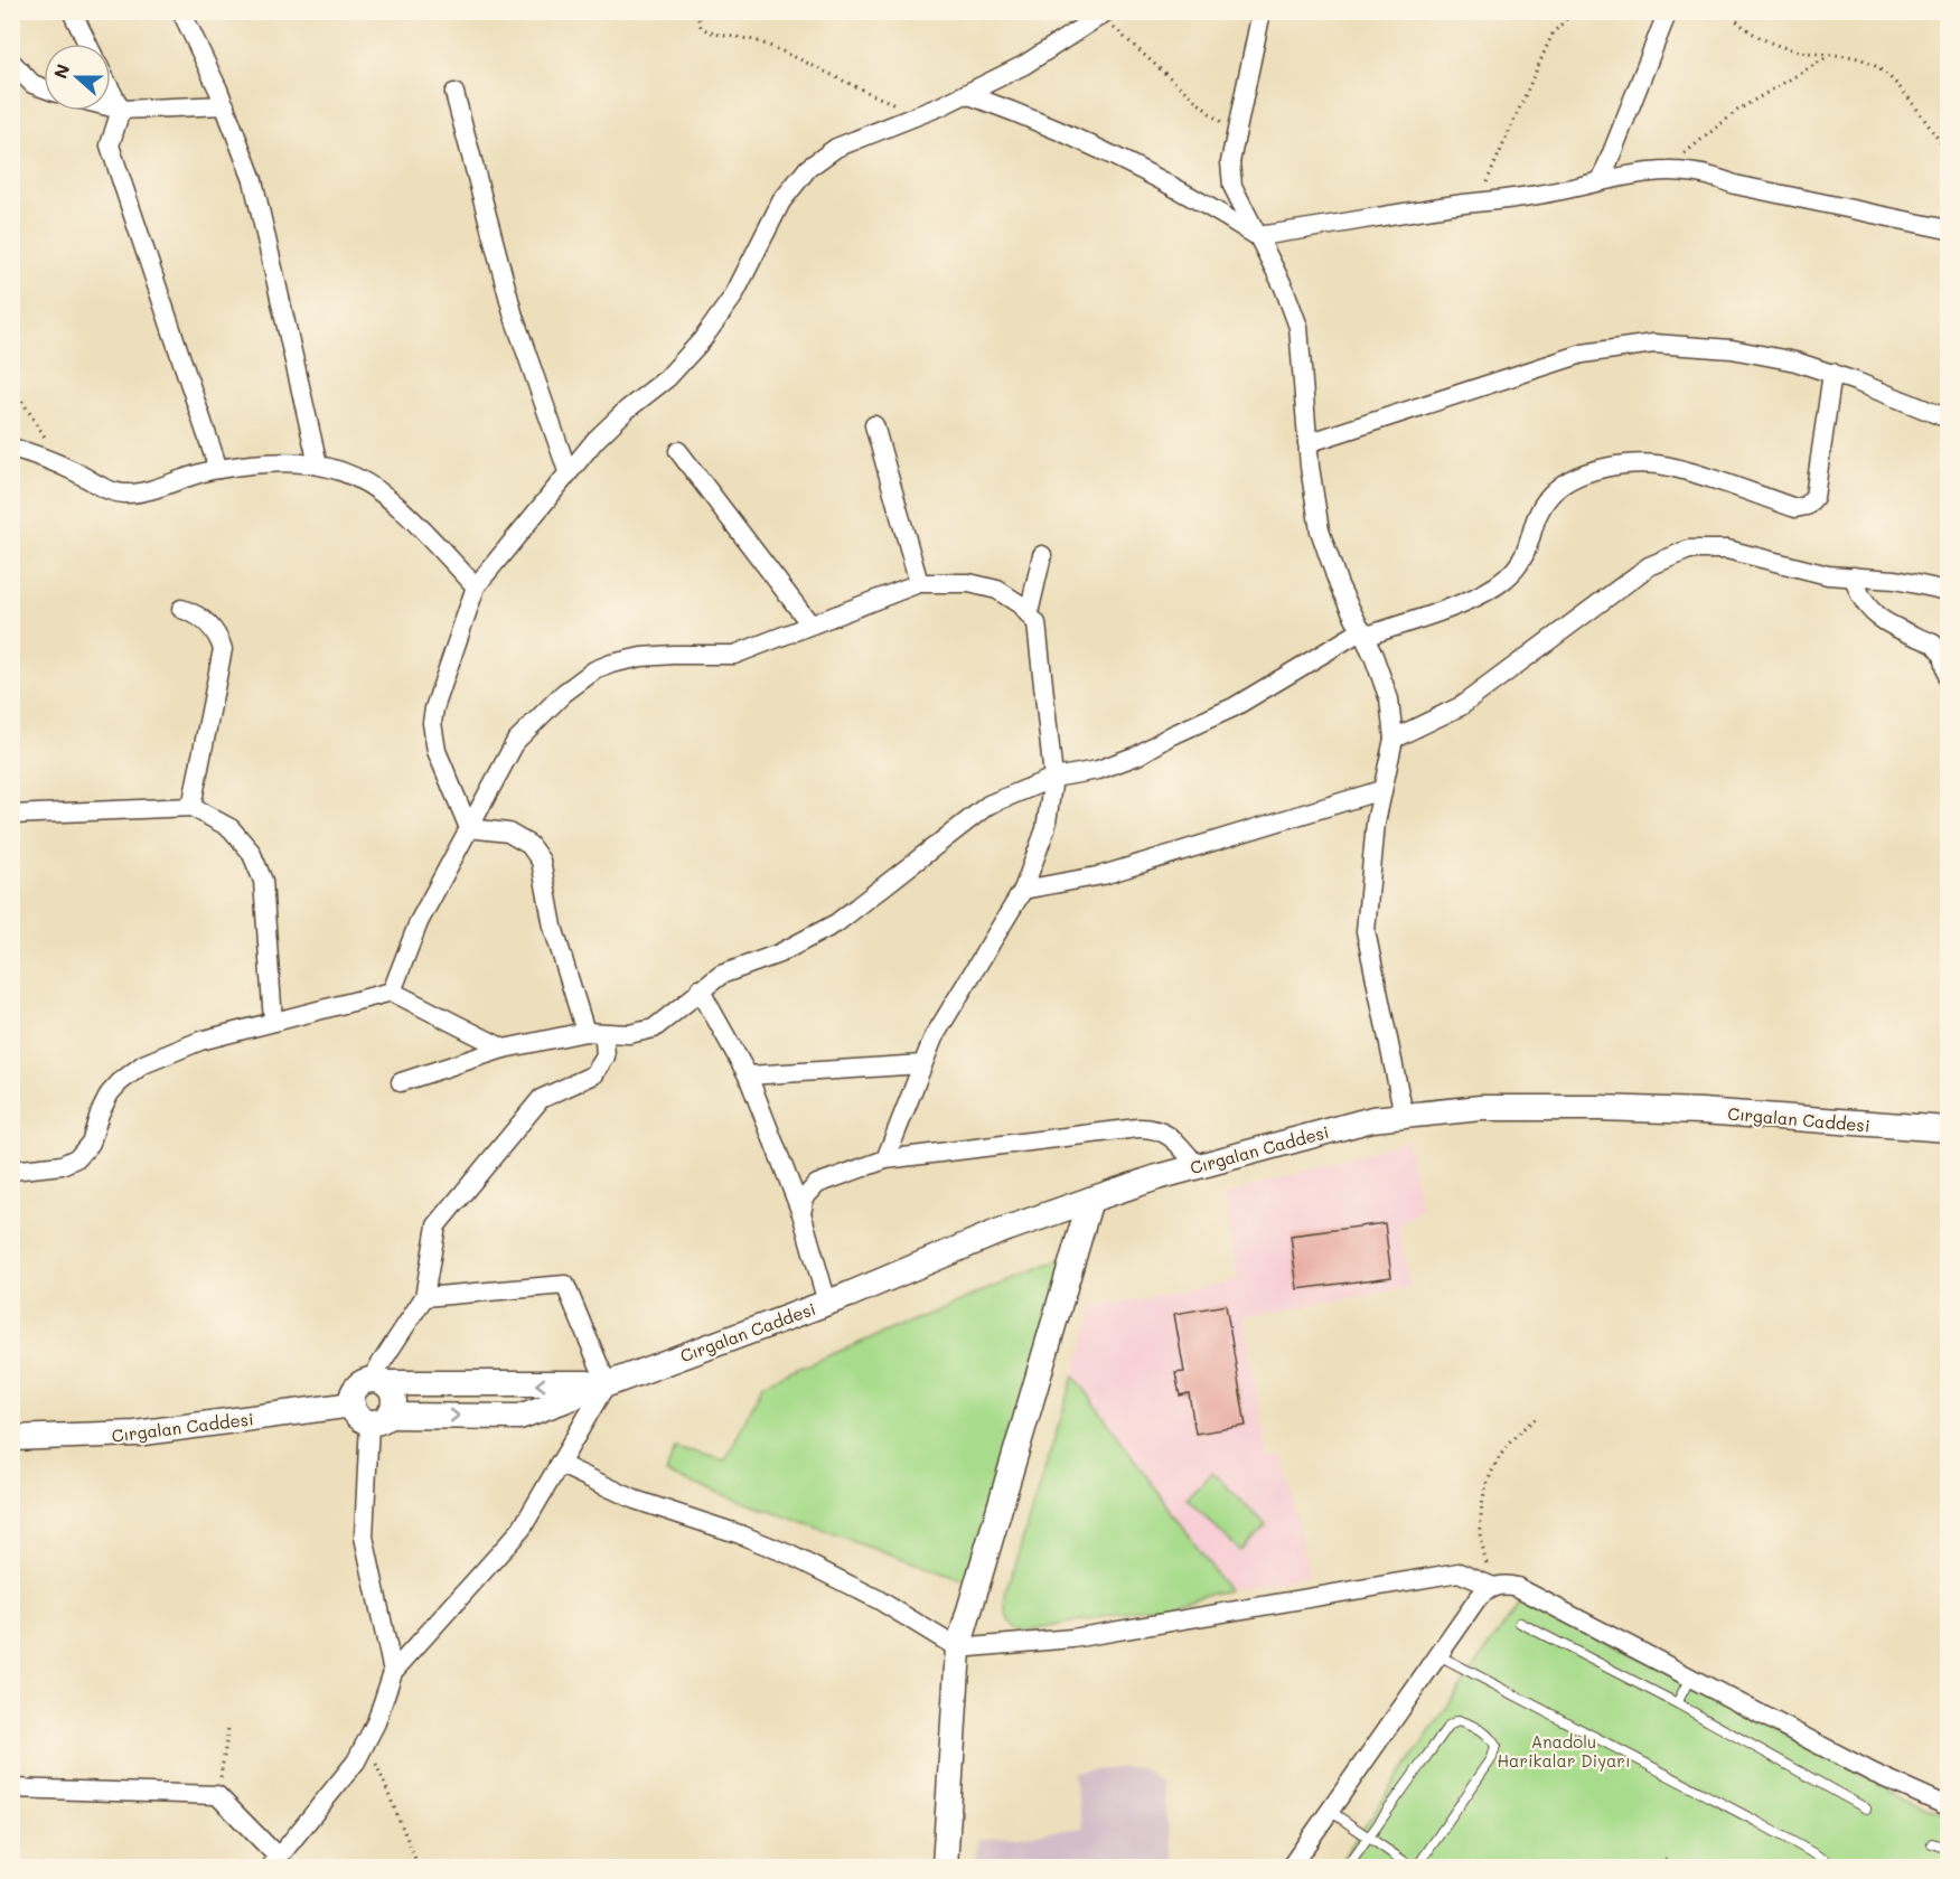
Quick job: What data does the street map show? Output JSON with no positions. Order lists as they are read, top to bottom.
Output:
{
  "streets": {
    "street": ["Cırgalan Caddesi"]
  },
  "parks": ["Anadolu Harikalar Diyarı"],
  "north": "left"
}
